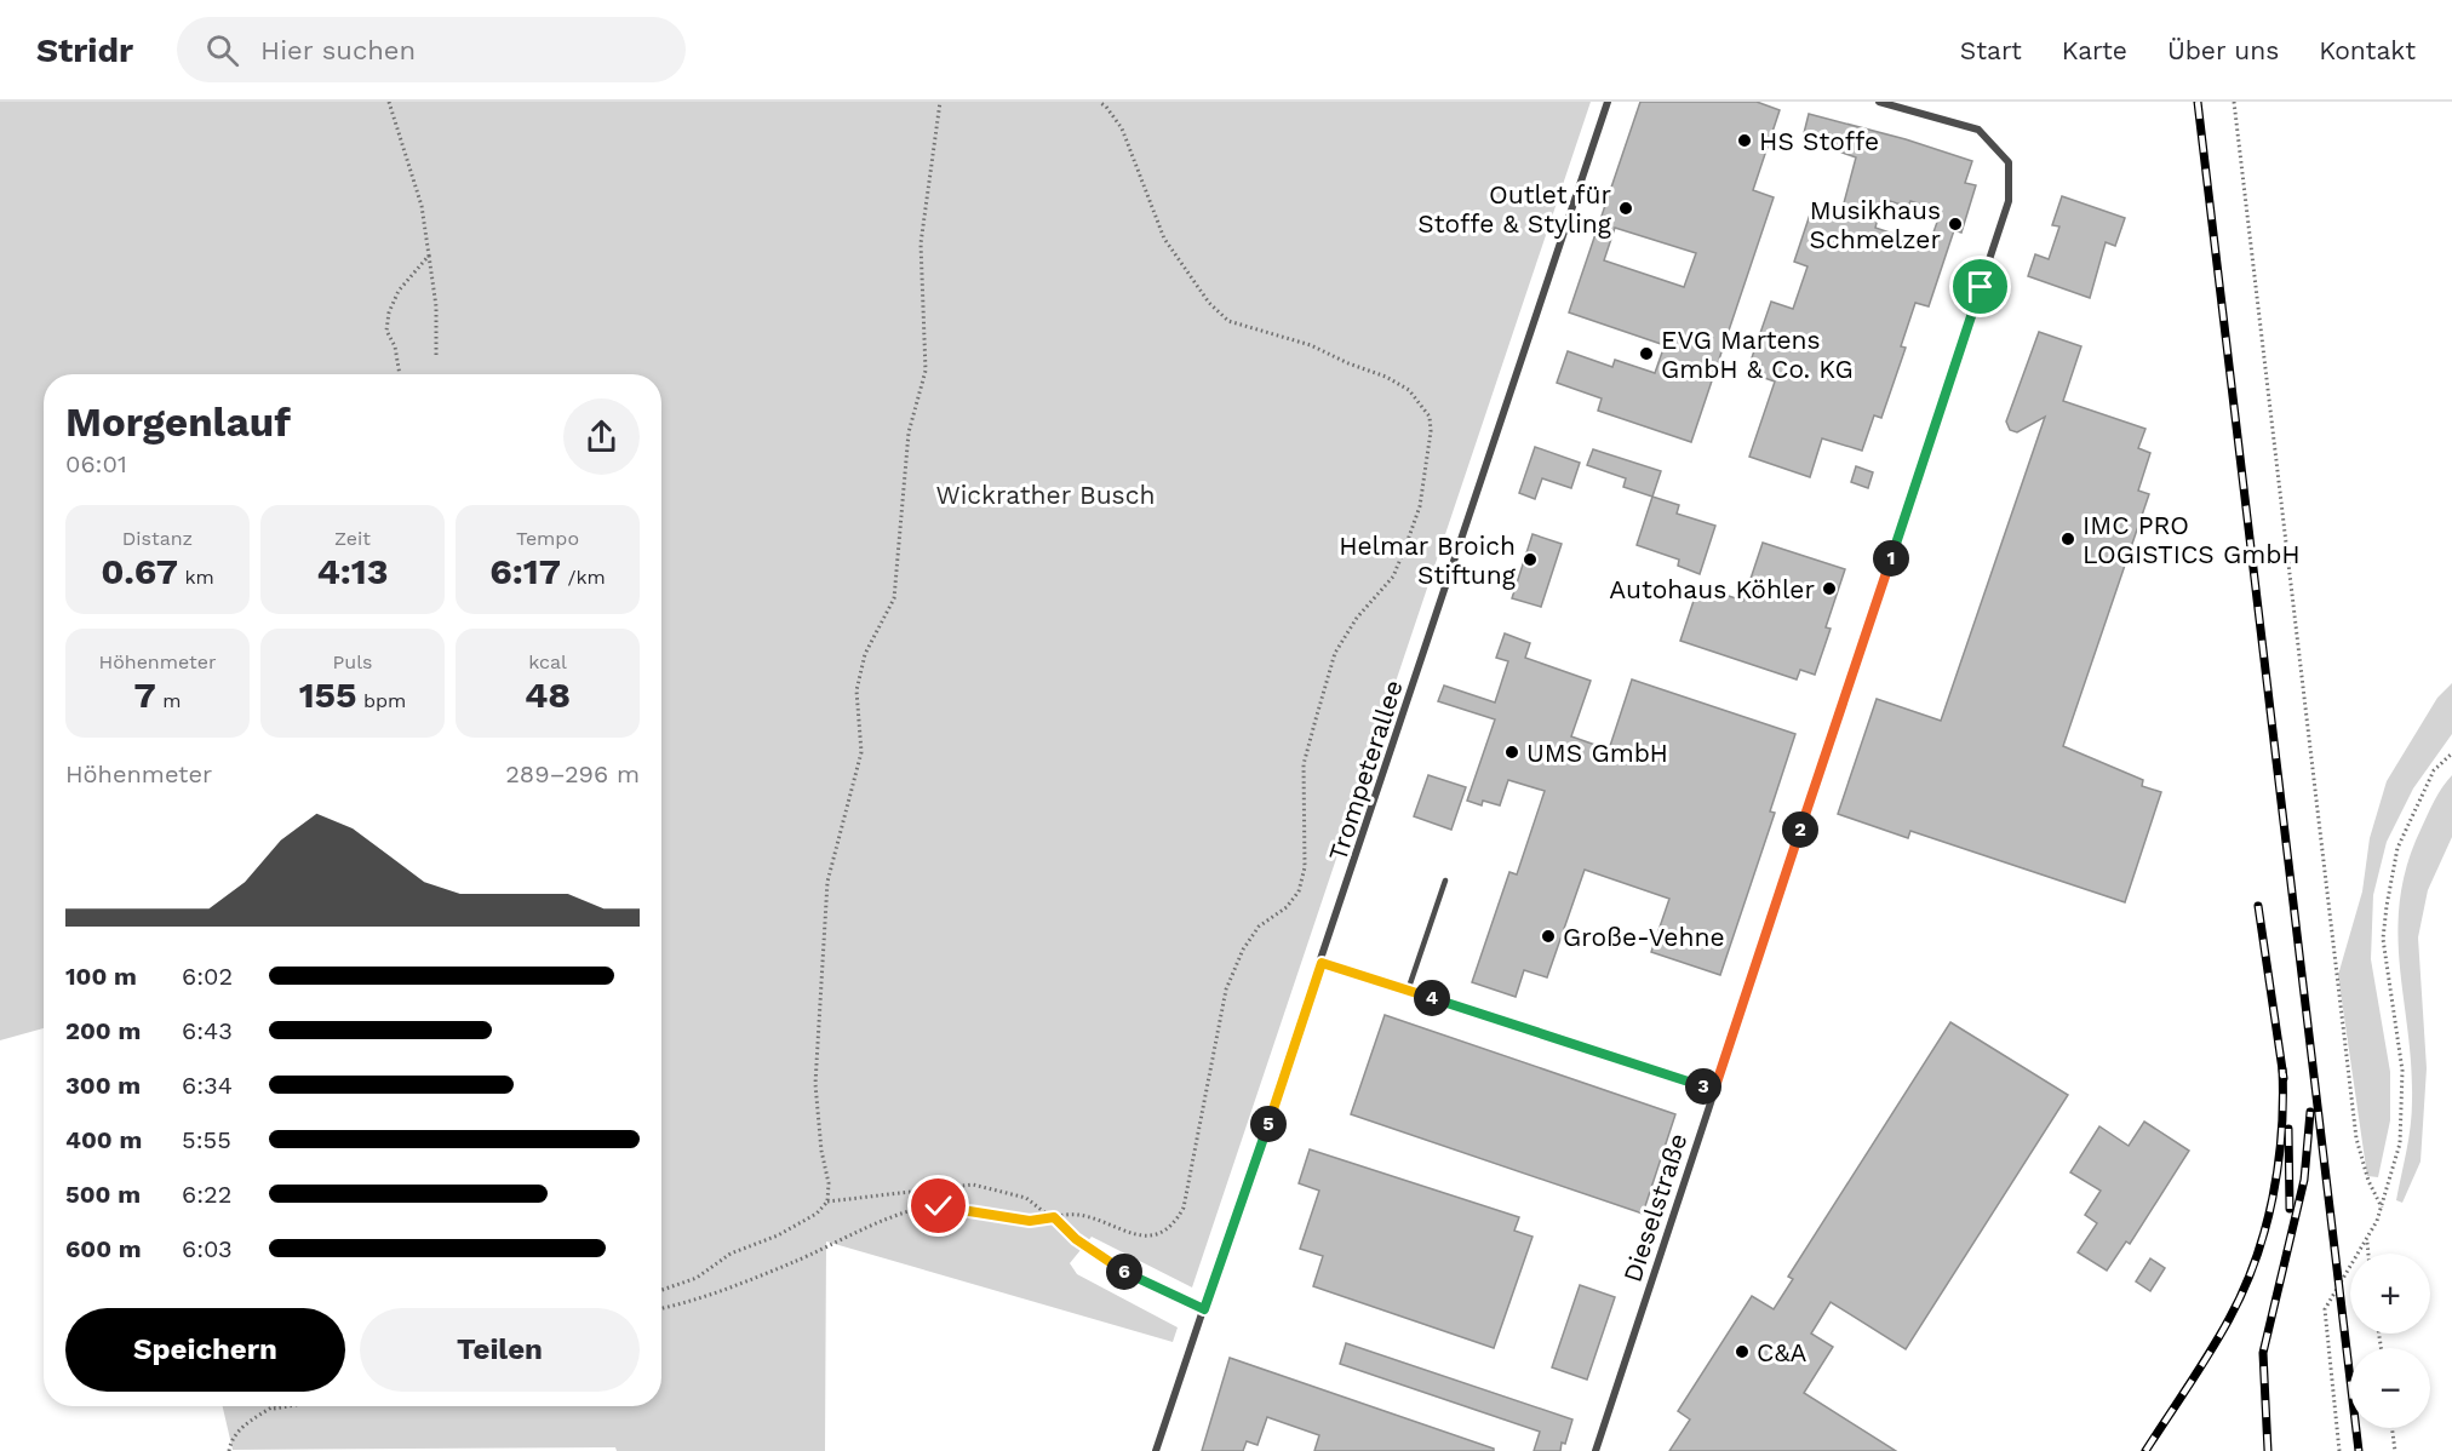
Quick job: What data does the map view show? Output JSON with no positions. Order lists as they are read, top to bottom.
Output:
{
  "streets": {
    "street": ["Trompeterallee", "Dieselstraße"]
  },
  "parks": ["Wickrather Busch"],
  "places": [
    "HS Stoffe",
    "Outlet für Stoffe & Styling",
    "Musikhaus Schmelzer",
    "EVG Martens GmbH & Co. KG",
    "IMC PRO LOGISTICS GmbH",
    "Helmar Broich Stiftung",
    "Autohaus Köhler",
    "UMS GmbH",
    "Große-Vehne",
    "C&A"
  ],
  "page": {
    "header": "Stridr",
    "search": "Hier suchen",
    "nav": [
      "Start",
      "Karte",
      "Über uns",
      "Kontakt"
    ],
    "heading": ["Morgenlauf", "06:01"],
    "stats": [
      ["Distanz", "0.67 km"],
      ["Zeit", "4:13"],
      ["Tempo", "6:17 /km"],
      ["Höhenmeter", "7 m"],
      ["Puls", "155 bpm"],
      ["kcal", "48"]
    ],
    "pins": [
      "1",
      "2",
      "4",
      "3",
      "5",
      "6"
    ],
    "chart": ["Höhenmeter", "289–296 m"],
    "list": [
      {
        "name": "100 m",
        "note": "6:02"
      },
      {
        "name": "200 m",
        "note": "6:43"
      },
      {
        "name": "300 m",
        "note": "6:34"
      },
      {
        "name": "400 m",
        "note": "5:55"
      },
      {
        "name": "500 m",
        "note": "6:22"
      },
      {
        "name": "600 m",
        "note": "6:03"
      }
    ],
    "map_buttons": ["+", "−"],
    "buttons": ["Speichern", "Teilen"]
  }
}
